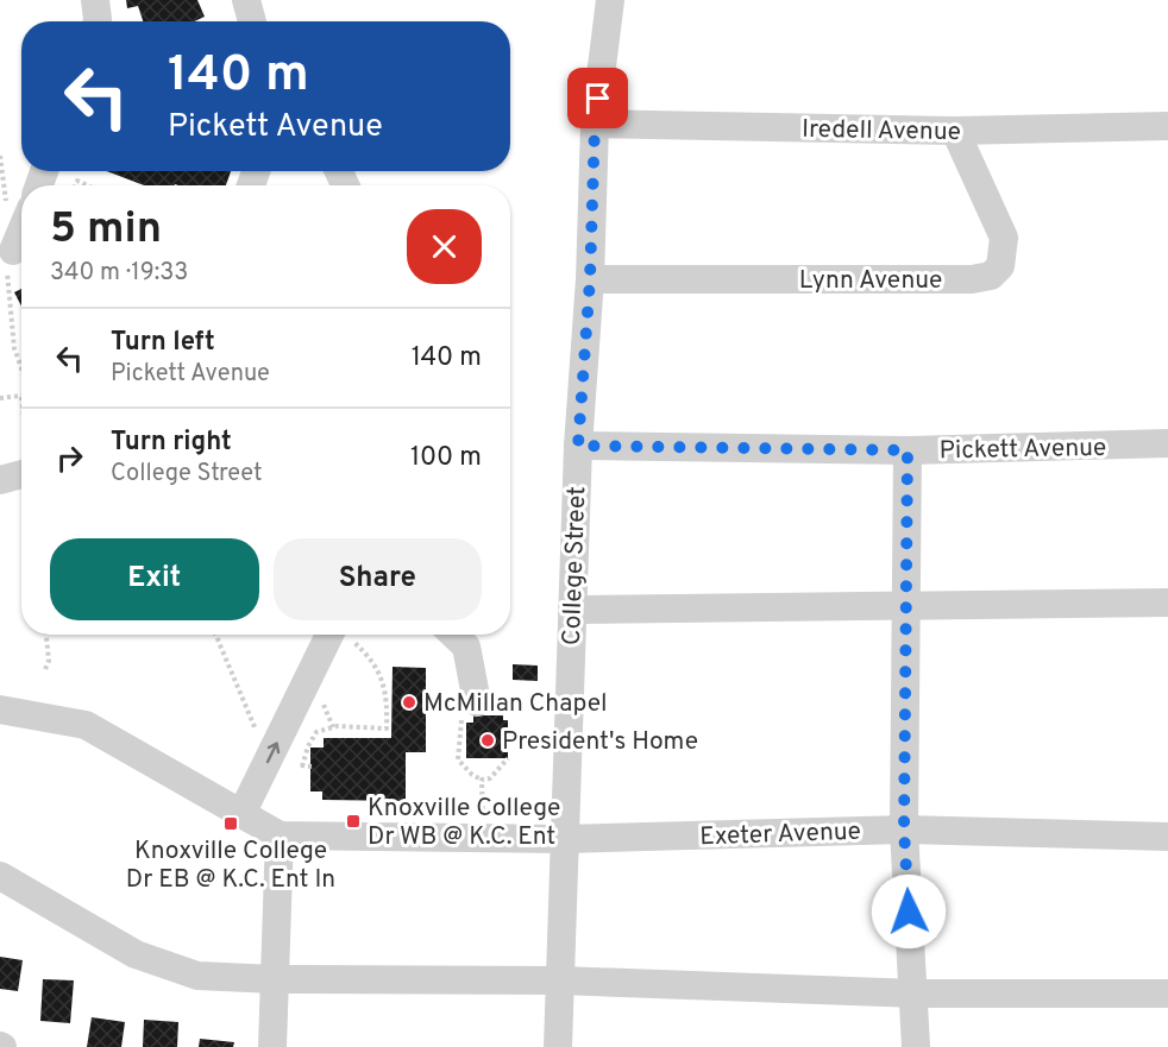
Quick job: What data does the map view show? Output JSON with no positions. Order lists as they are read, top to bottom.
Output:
{
  "streets": {
    "street": [
      "Iredell Avenue",
      "Lynn Avenue",
      "Pickett Avenue",
      "College Street",
      "Exeter Avenue"
    ]
  },
  "crossings": [
    ["Iredell Avenue", "Lynn Avenue"],
    ["Iredell Avenue", "College Street"],
    ["Lynn Avenue", "College Street"],
    ["Pickett Avenue", "College Street"],
    ["College Street", "Exeter Avenue"]
  ],
  "places": {
    "other": ["McMillan Chapel", "President's Home"],
    "transit": ["Knoxville College Dr WB @ K.C. Ent", "Knoxville College Dr EB @ K.C. Ent In"]
  },
  "page": {
    "turn": ["140 m", "Pickett Avenue"],
    "heading": ["5 min", "340 m · 19:33"],
    "list": [
      {
        "name": "Turn left",
        "note": "Pickett Avenue",
        "value": "140 m"
      },
      {
        "name": "Turn right",
        "note": "College Street",
        "value": "100 m"
      }
    ],
    "buttons": ["Exit", "Share"]
  }
}
